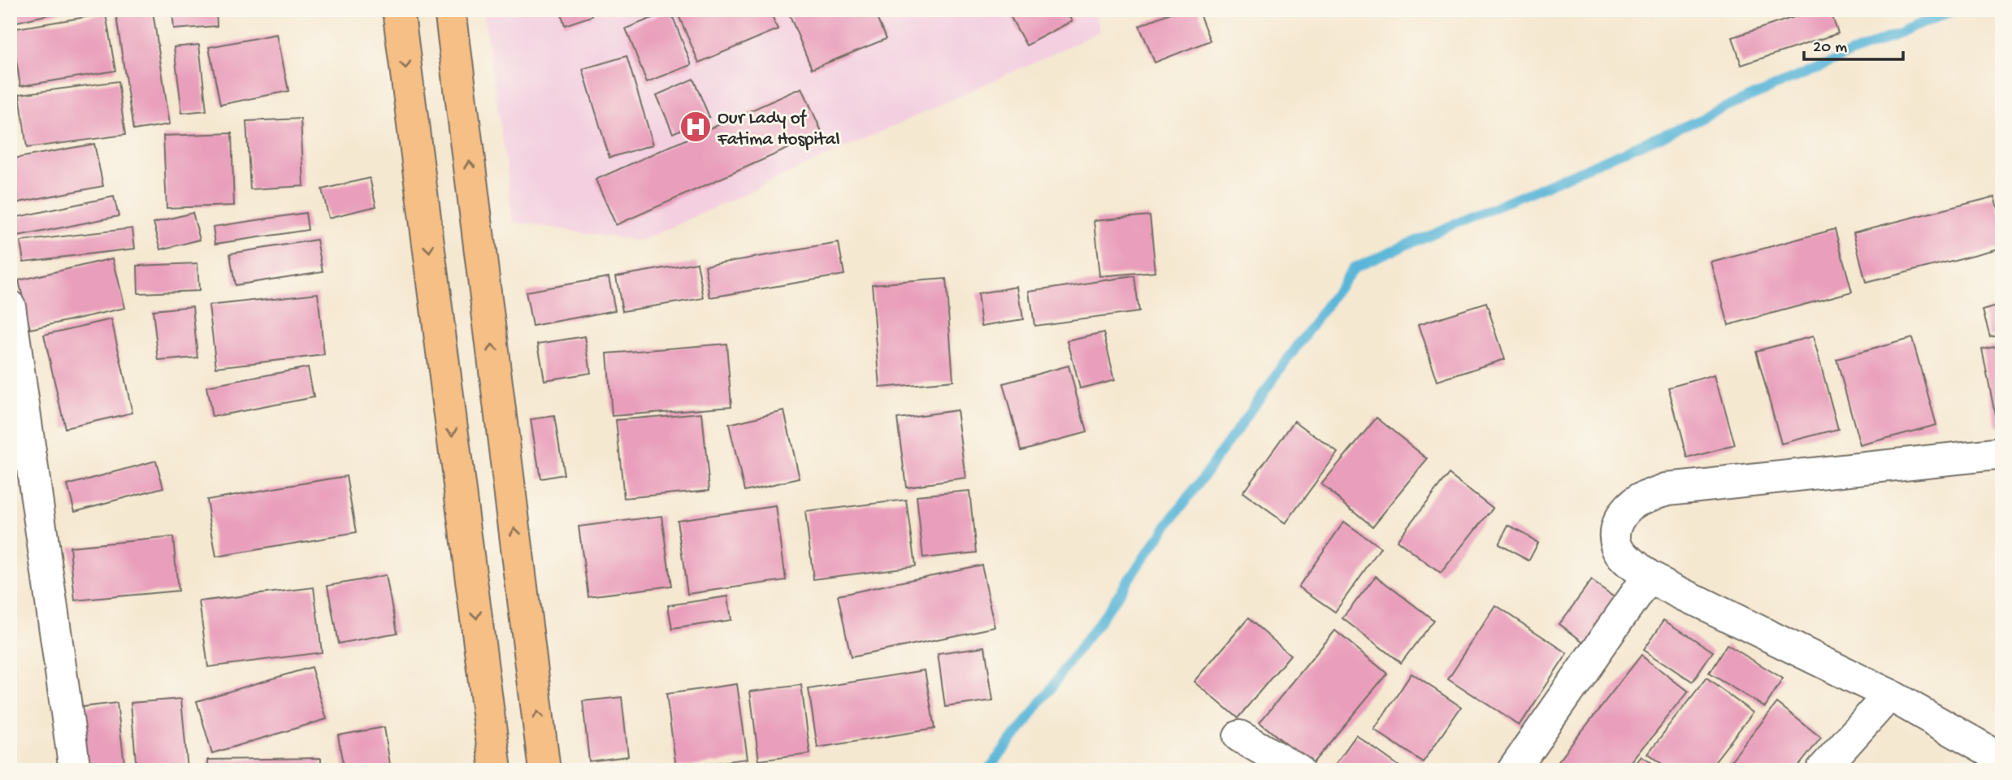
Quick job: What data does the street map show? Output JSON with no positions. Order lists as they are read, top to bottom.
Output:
{
  "places": {
    "hospital": ["Our Lady of Fatima Hospital"]
  },
  "scale_bar": "20 m"
}
